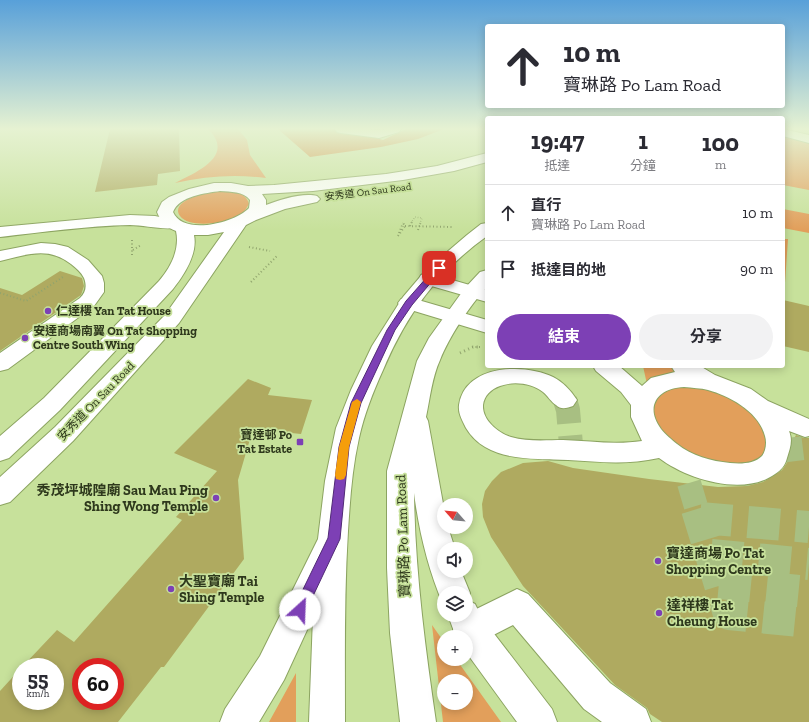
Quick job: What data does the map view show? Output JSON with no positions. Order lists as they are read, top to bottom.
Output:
{
  "streets": {
    "main road": ["安秀道 On Sau Road", "寶琳路 Po Lam Road"]
  },
  "places": {
    "other": [
      "仁達樓 Yan Tat House",
      "安達商場南翼 On Tat Shopping Centre South Wing",
      "秀茂坪城隍廟 Sau Mau Ping Shing Wong Temple",
      "寶達商場 Po Tat Shopping Centre",
      "大聖寶廟 Tai Shing Temple",
      "達祥樓 Tat Cheung House"
    ],
    "transit": ["寶達邨 Po Tat Estate"]
  },
  "north": "top left",
  "page": {
    "turn": ["10 m", "寶琳路 Po Lam Road"],
    "eta": [
      "19:47",
      "抵達",
      "1",
      "分鐘",
      "100",
      "m"
    ],
    "list": [
      {
        "name": "直行",
        "note": "寶琳路 Po Lam Road",
        "value": "10 m"
      },
      {
        "name": "抵達目的地",
        "value": "90 m"
      }
    ],
    "buttons": ["結束", "分享"],
    "map_buttons": ["+", "−"],
    "speed": "55 km/h",
    "limit": "60"
  }
}
